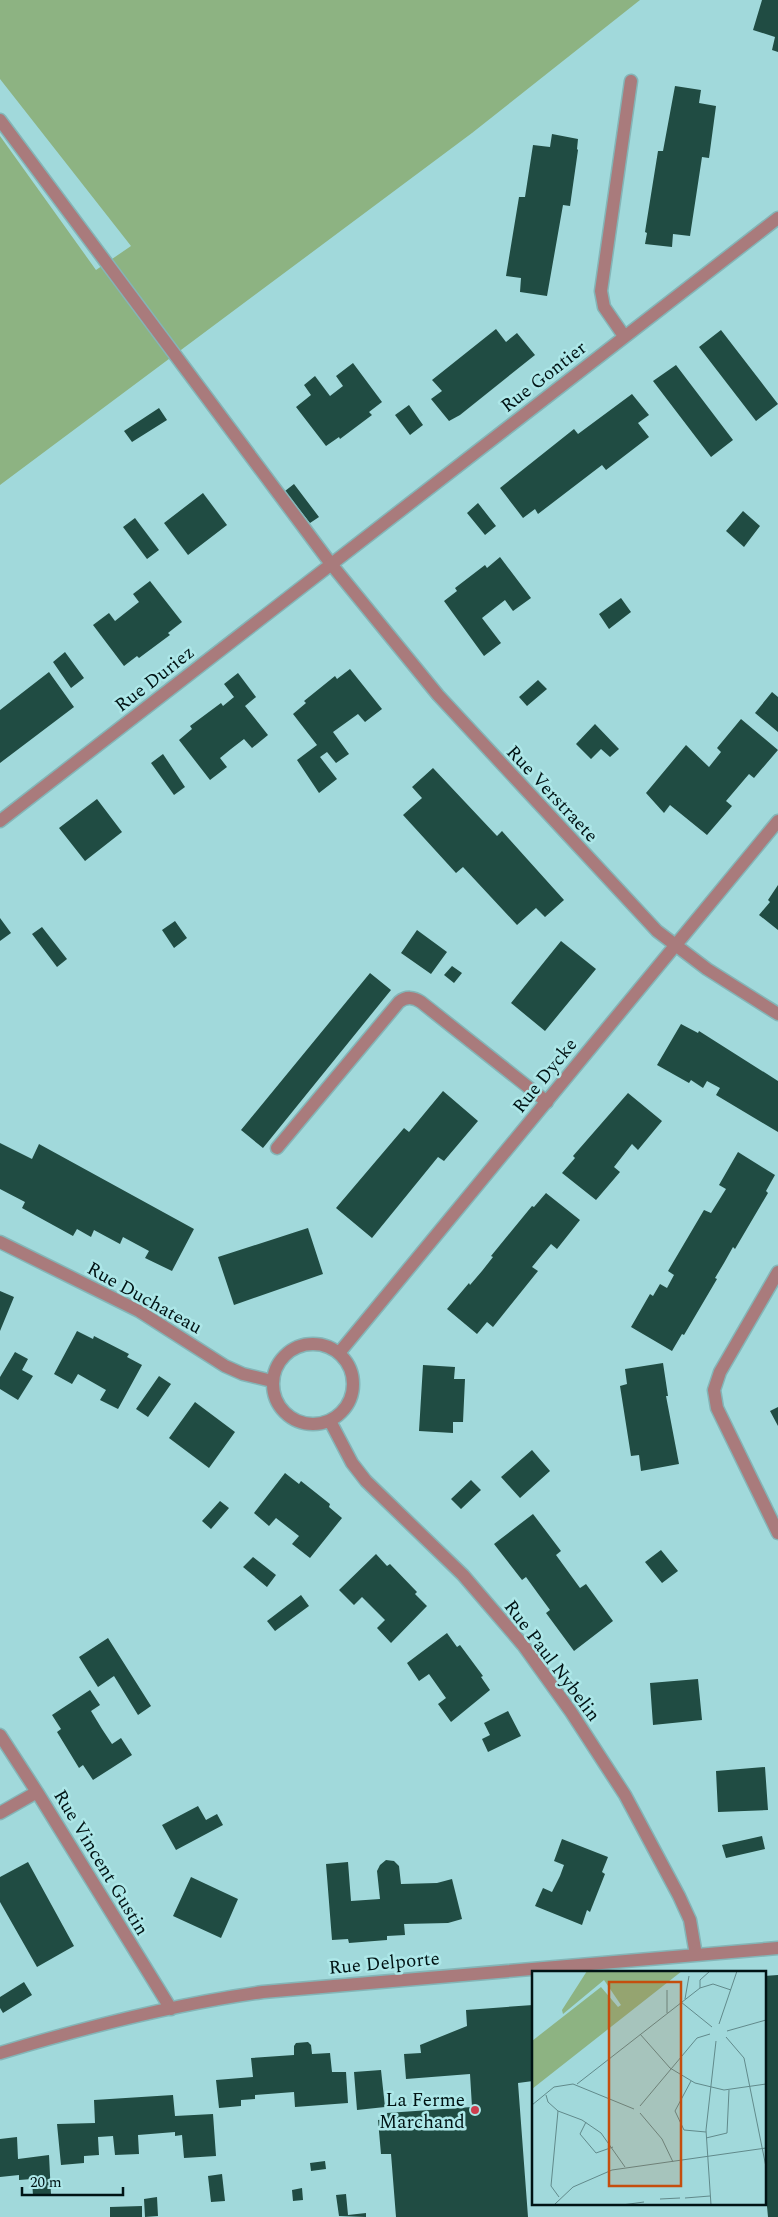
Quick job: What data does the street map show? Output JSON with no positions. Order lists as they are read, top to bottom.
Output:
{
  "streets": {
    "street": [
      "Rue Gontier",
      "Rue Duriez",
      "Rue Verstraete",
      "Rue Dycke",
      "Rue Duchateau",
      "Rue Paul Nybelin",
      "Rue Vincent Gustin",
      "Rue Delporte"
    ]
  },
  "crossings": [
    ["Rue Gontier", "Rue Duriez"],
    ["Rue Gontier", "Rue Verstraete"],
    ["Rue Duriez", "Rue Verstraete"],
    ["Rue Verstraete", "Rue Dycke"],
    ["Rue Dycke", "Rue Duchateau"],
    ["Rue Dycke", "Rue Paul Nybelin"],
    ["Rue Duchateau", "Rue Paul Nybelin"],
    ["Rue Paul Nybelin", "Rue Delporte"],
    ["Rue Vincent Gustin", "Rue Delporte"]
  ],
  "places": ["La Ferme Marchand"],
  "scale_bar": "20 m"
}
